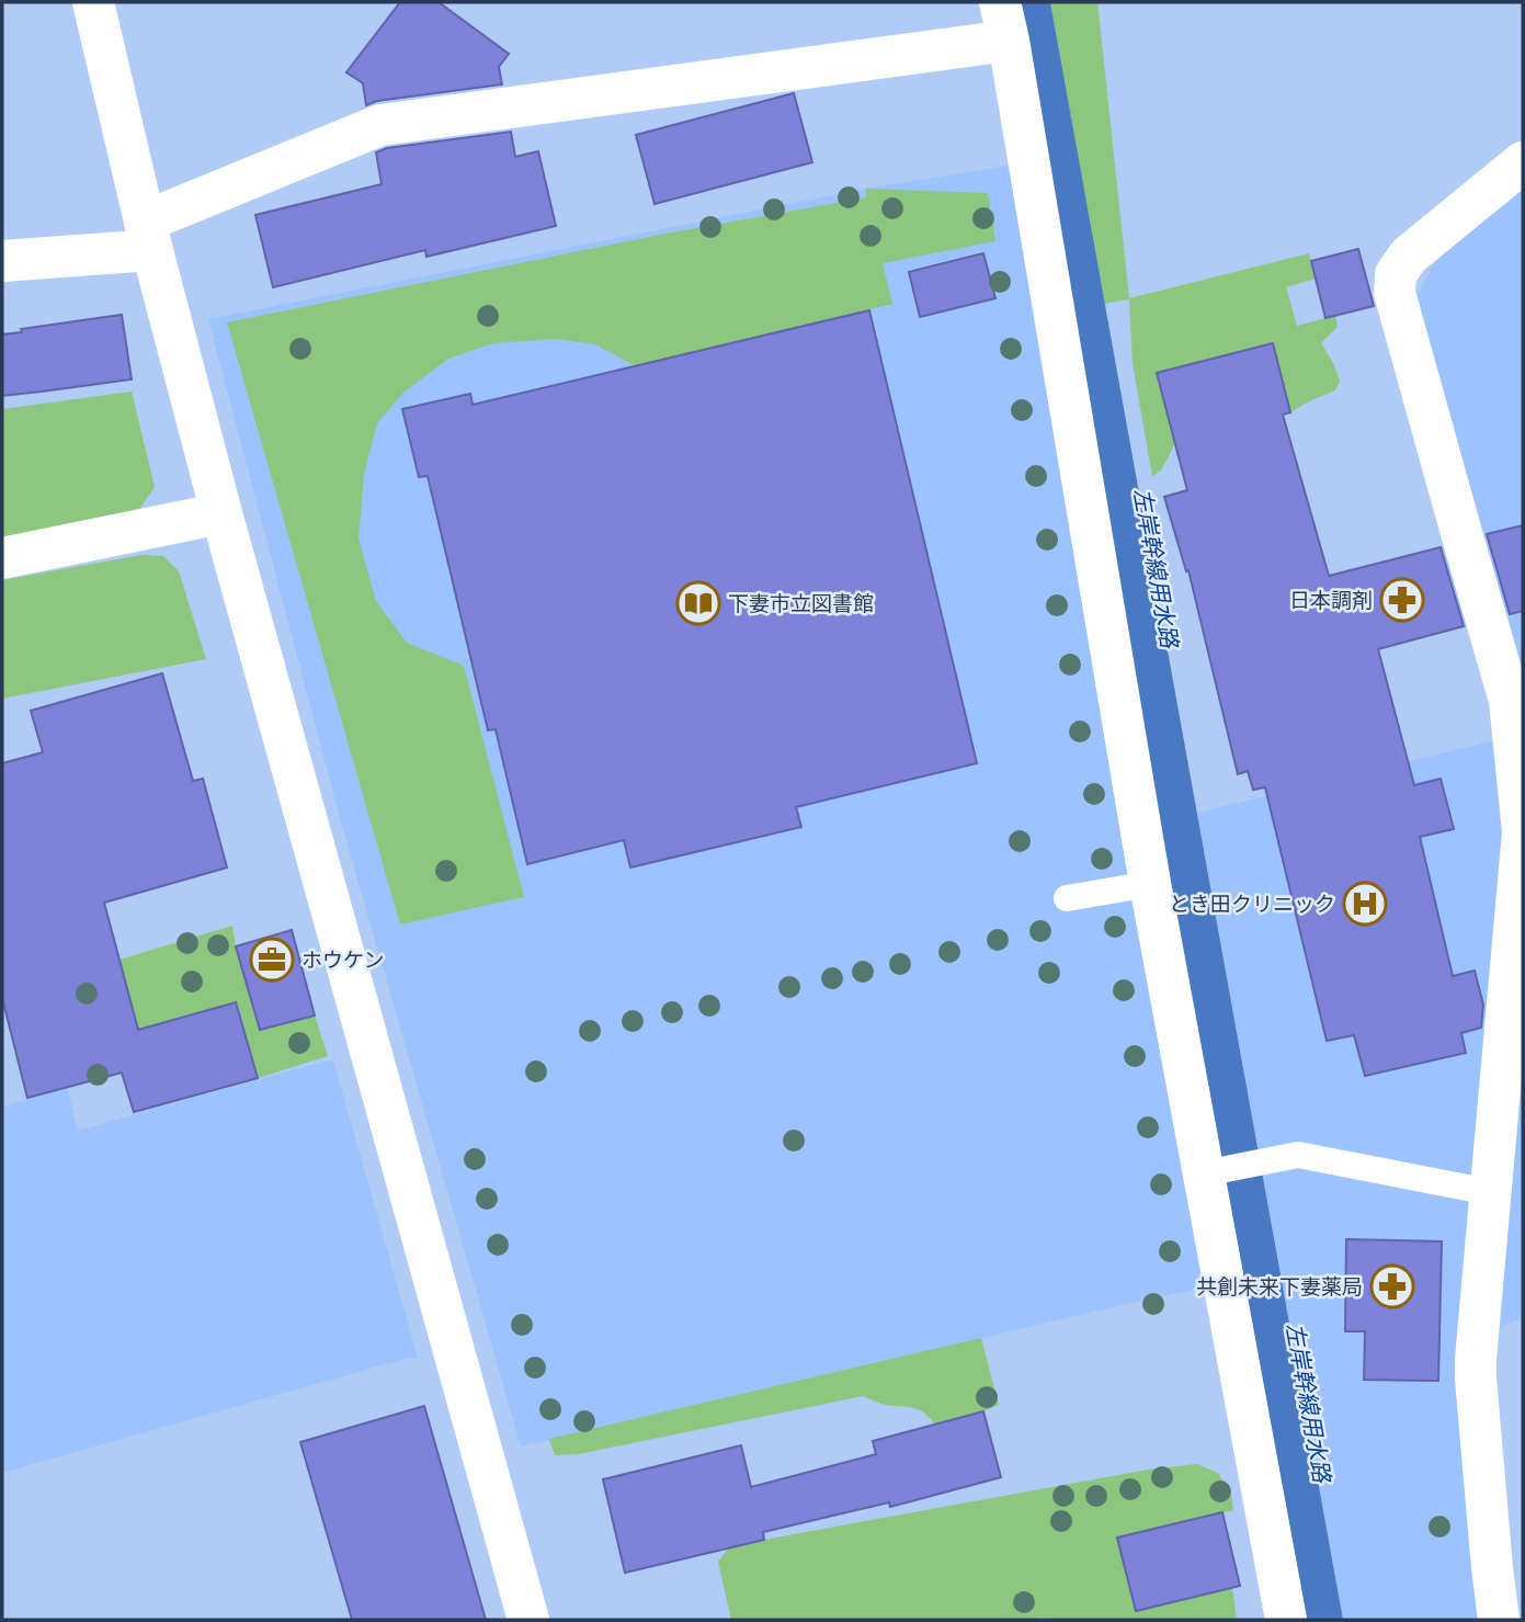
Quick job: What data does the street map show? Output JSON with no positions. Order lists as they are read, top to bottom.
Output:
{
  "water": ["左岸幹線用水路"],
  "places": {
    "pharmacy": ["日本調剤", "共創未来下妻薬局"],
    "library": ["下妻市立図書館"],
    "hospital": ["とき田クリニック"],
    "office": ["ホウケン"]
  }
}
